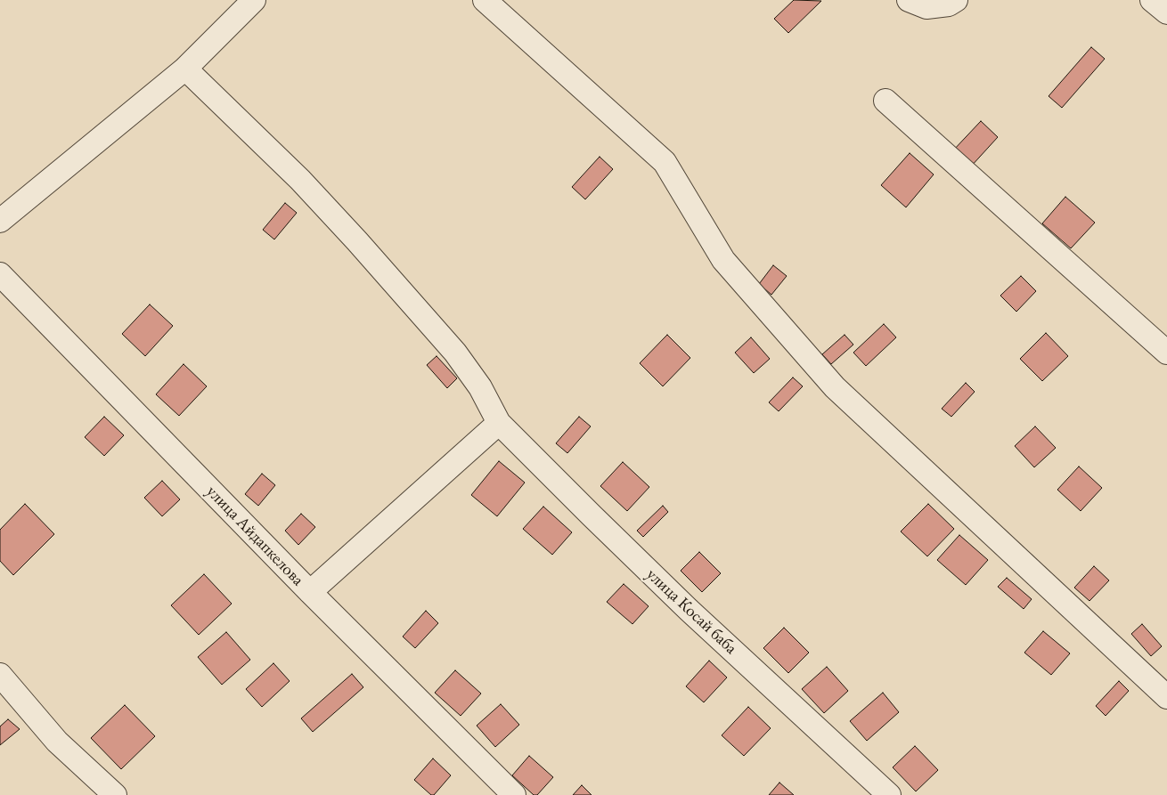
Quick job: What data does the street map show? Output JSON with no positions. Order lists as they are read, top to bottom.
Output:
{
  "streets": {
    "street": ["улица Айдапкелова", "улица Косай баба"]
  }
}
